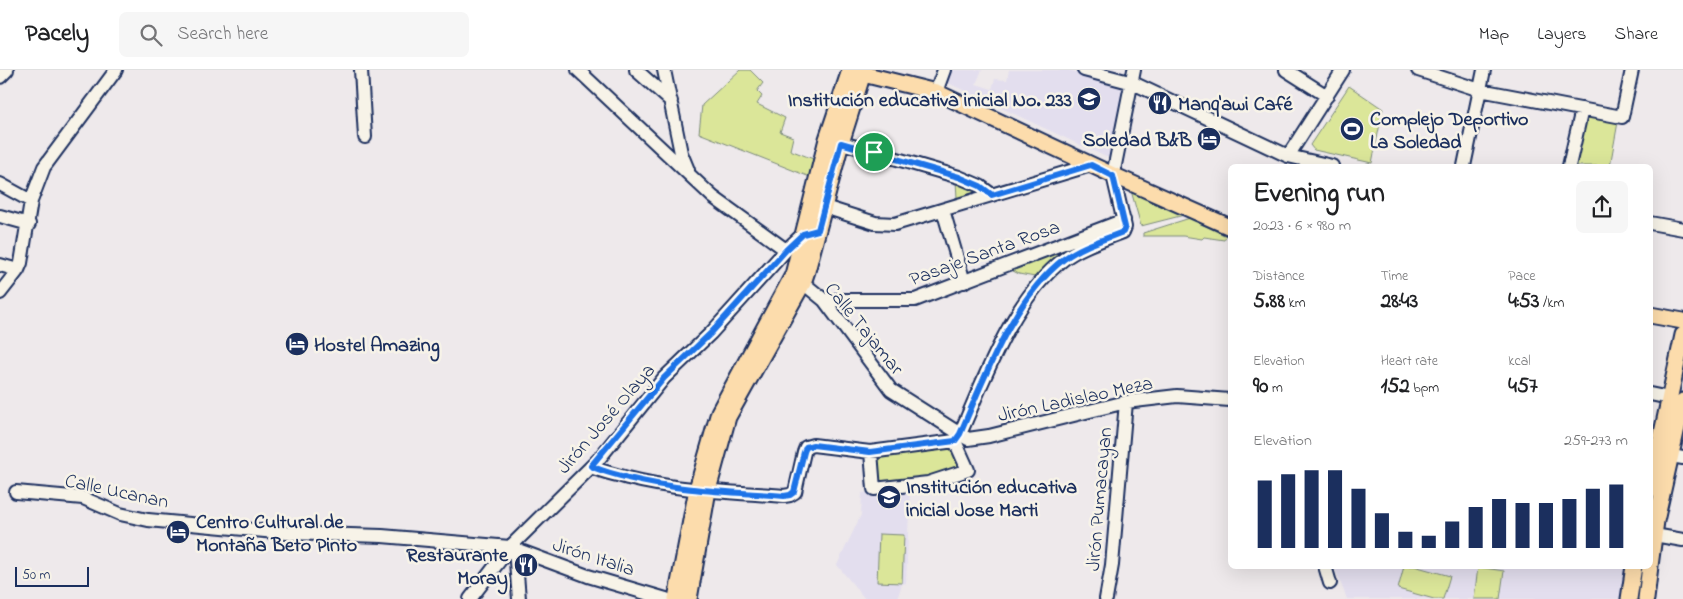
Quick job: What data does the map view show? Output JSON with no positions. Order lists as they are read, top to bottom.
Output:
{
  "streets": {
    "street": [
      "Pasaje Santa Rosa",
      "Calle Tajamar",
      "Jirón Ladislao Meza",
      "Jirón José Olaya",
      "Calle Ucanan",
      "Jirón Pumacayan",
      "Jirón Italia"
    ]
  },
  "crossings": [
    ["Pasaje Santa Rosa", "Calle Tajamar"],
    ["Calle Tajamar", "Jirón Ladislao Meza"],
    ["Jirón Ladislao Meza", "Jirón José Olaya"],
    ["Jirón Ladislao Meza", "Jirón Pumacayan"],
    ["Jirón José Olaya", "Calle Ucanan"],
    ["Jirón José Olaya", "Jirón Italia"],
    ["Calle Ucanan", "Jirón Italia"]
  ],
  "places": {
    "school or university": ["Institución educativa inicial No. 233", "Institución educativa inicial Jose Marti"],
    "restaurant": ["Manq'awi Café", "Restaurante Moray"],
    "sports": ["Complejo Deportivo La Soledad"],
    "hotel": ["Soledad B&B", "Hostel Amazing", "Centro Cultural de Montaña Beto Pinto"]
  },
  "scale_bar": "50 m",
  "page": {
    "header": "Pacely",
    "search": "Search here",
    "nav": ["Map", "Layers", "Share"],
    "heading": ["Evening run", "20:23 · 6 × 980 m"],
    "stats": [
      ["Distance", "5.88 km"],
      ["Time", "28:43"],
      ["Pace", "4:53 /km"],
      ["Elevation", "90 m"],
      ["Heart rate", "152 bpm"],
      ["kcal", "457"]
    ],
    "chart": ["Elevation", "259–273 m"],
    "scale": "50 m"
  }
}
